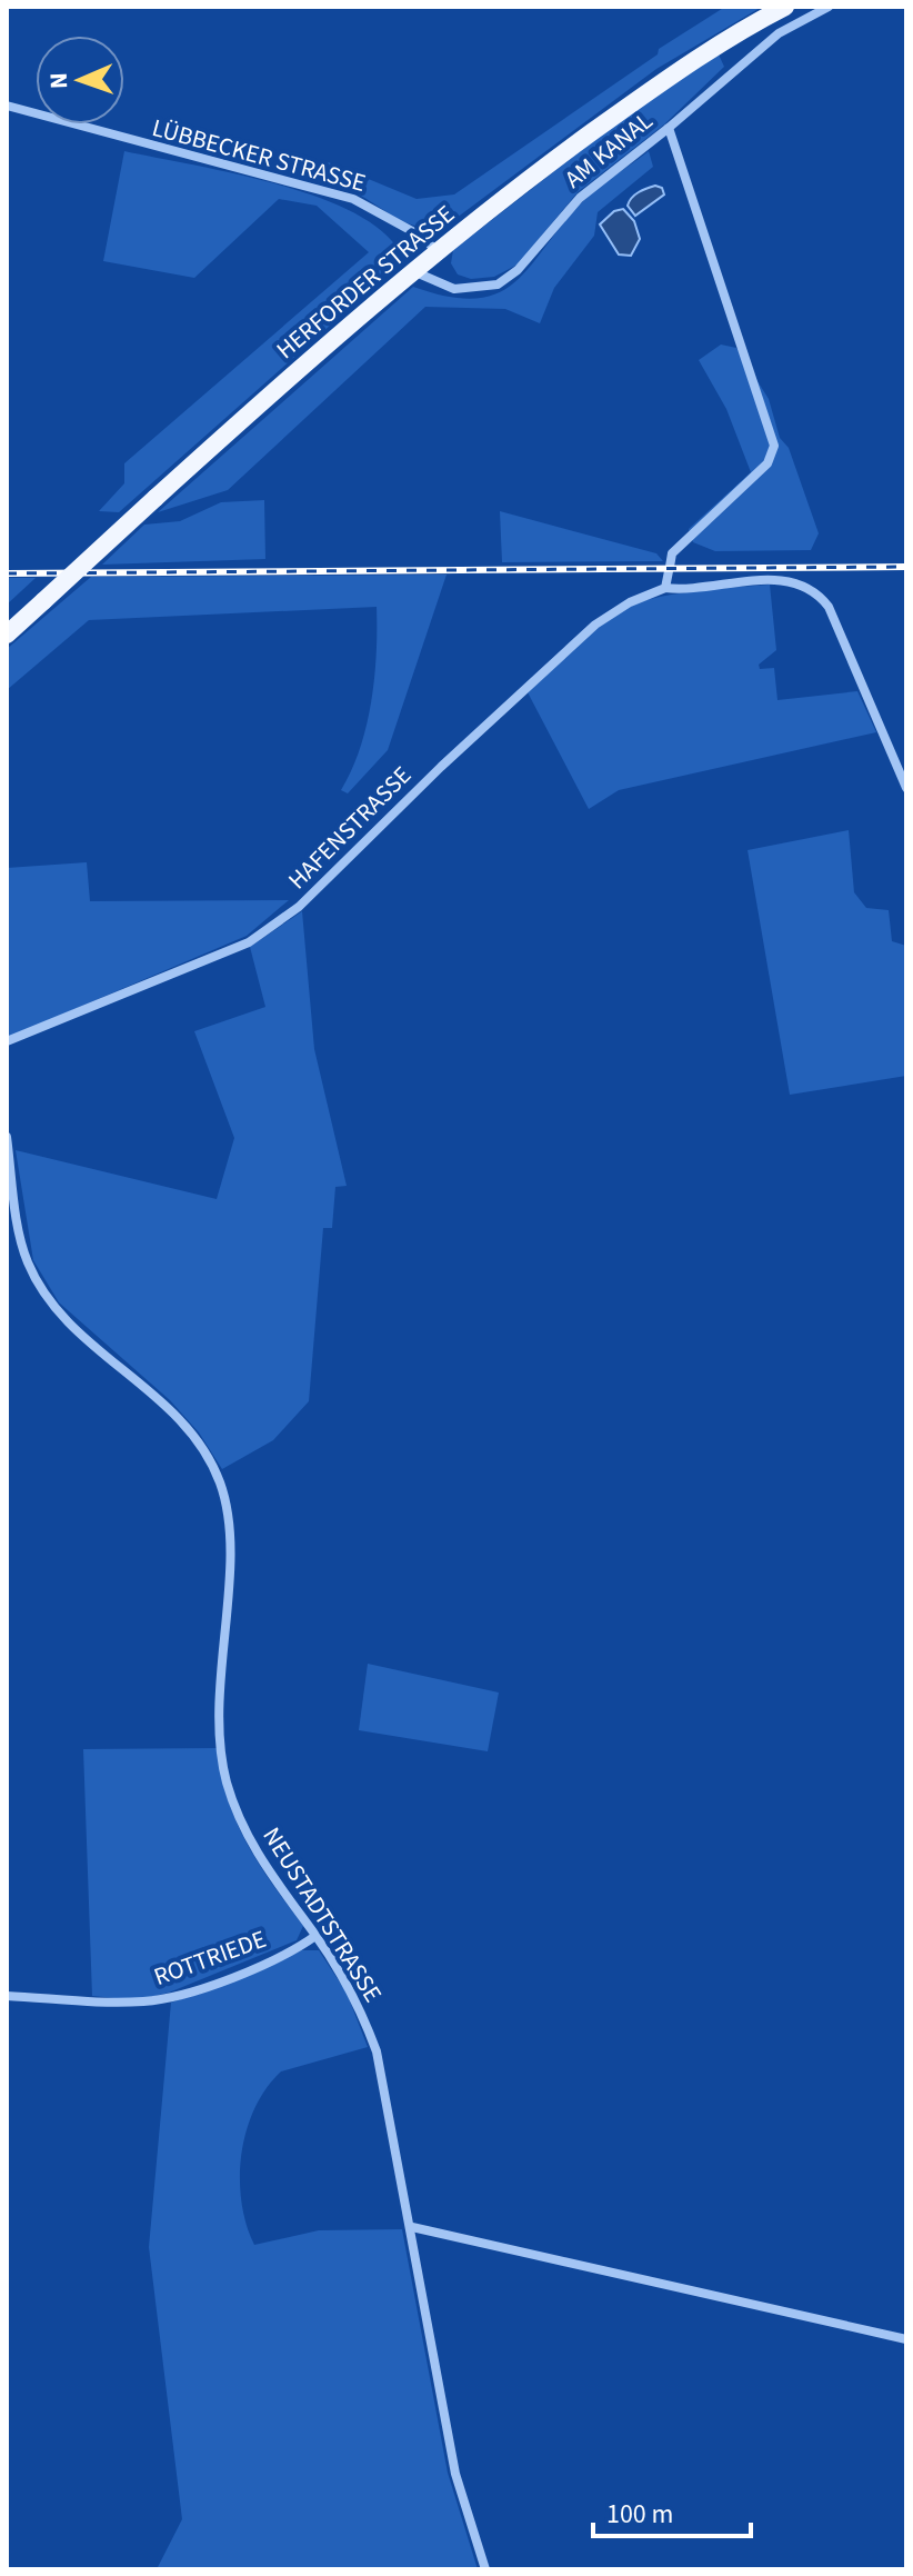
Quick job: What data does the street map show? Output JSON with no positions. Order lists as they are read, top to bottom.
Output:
{
  "streets": {
    "main road": ["HERFORDER STRASSE"],
    "street": [
      "AM KANAL",
      "LÜBBECKER STRASSE",
      "HAFENSTRASSE",
      "NEUSTADTSTRASSE",
      "ROTTRIEDE"
    ]
  },
  "crossings": [
    ["AM KANAL", "HERFORDER STRASSE"],
    ["LÜBBECKER STRASSE", "HERFORDER STRASSE"],
    ["NEUSTADTSTRASSE", "ROTTRIEDE"]
  ],
  "scale_bar": "100 m",
  "north": "left"
}
